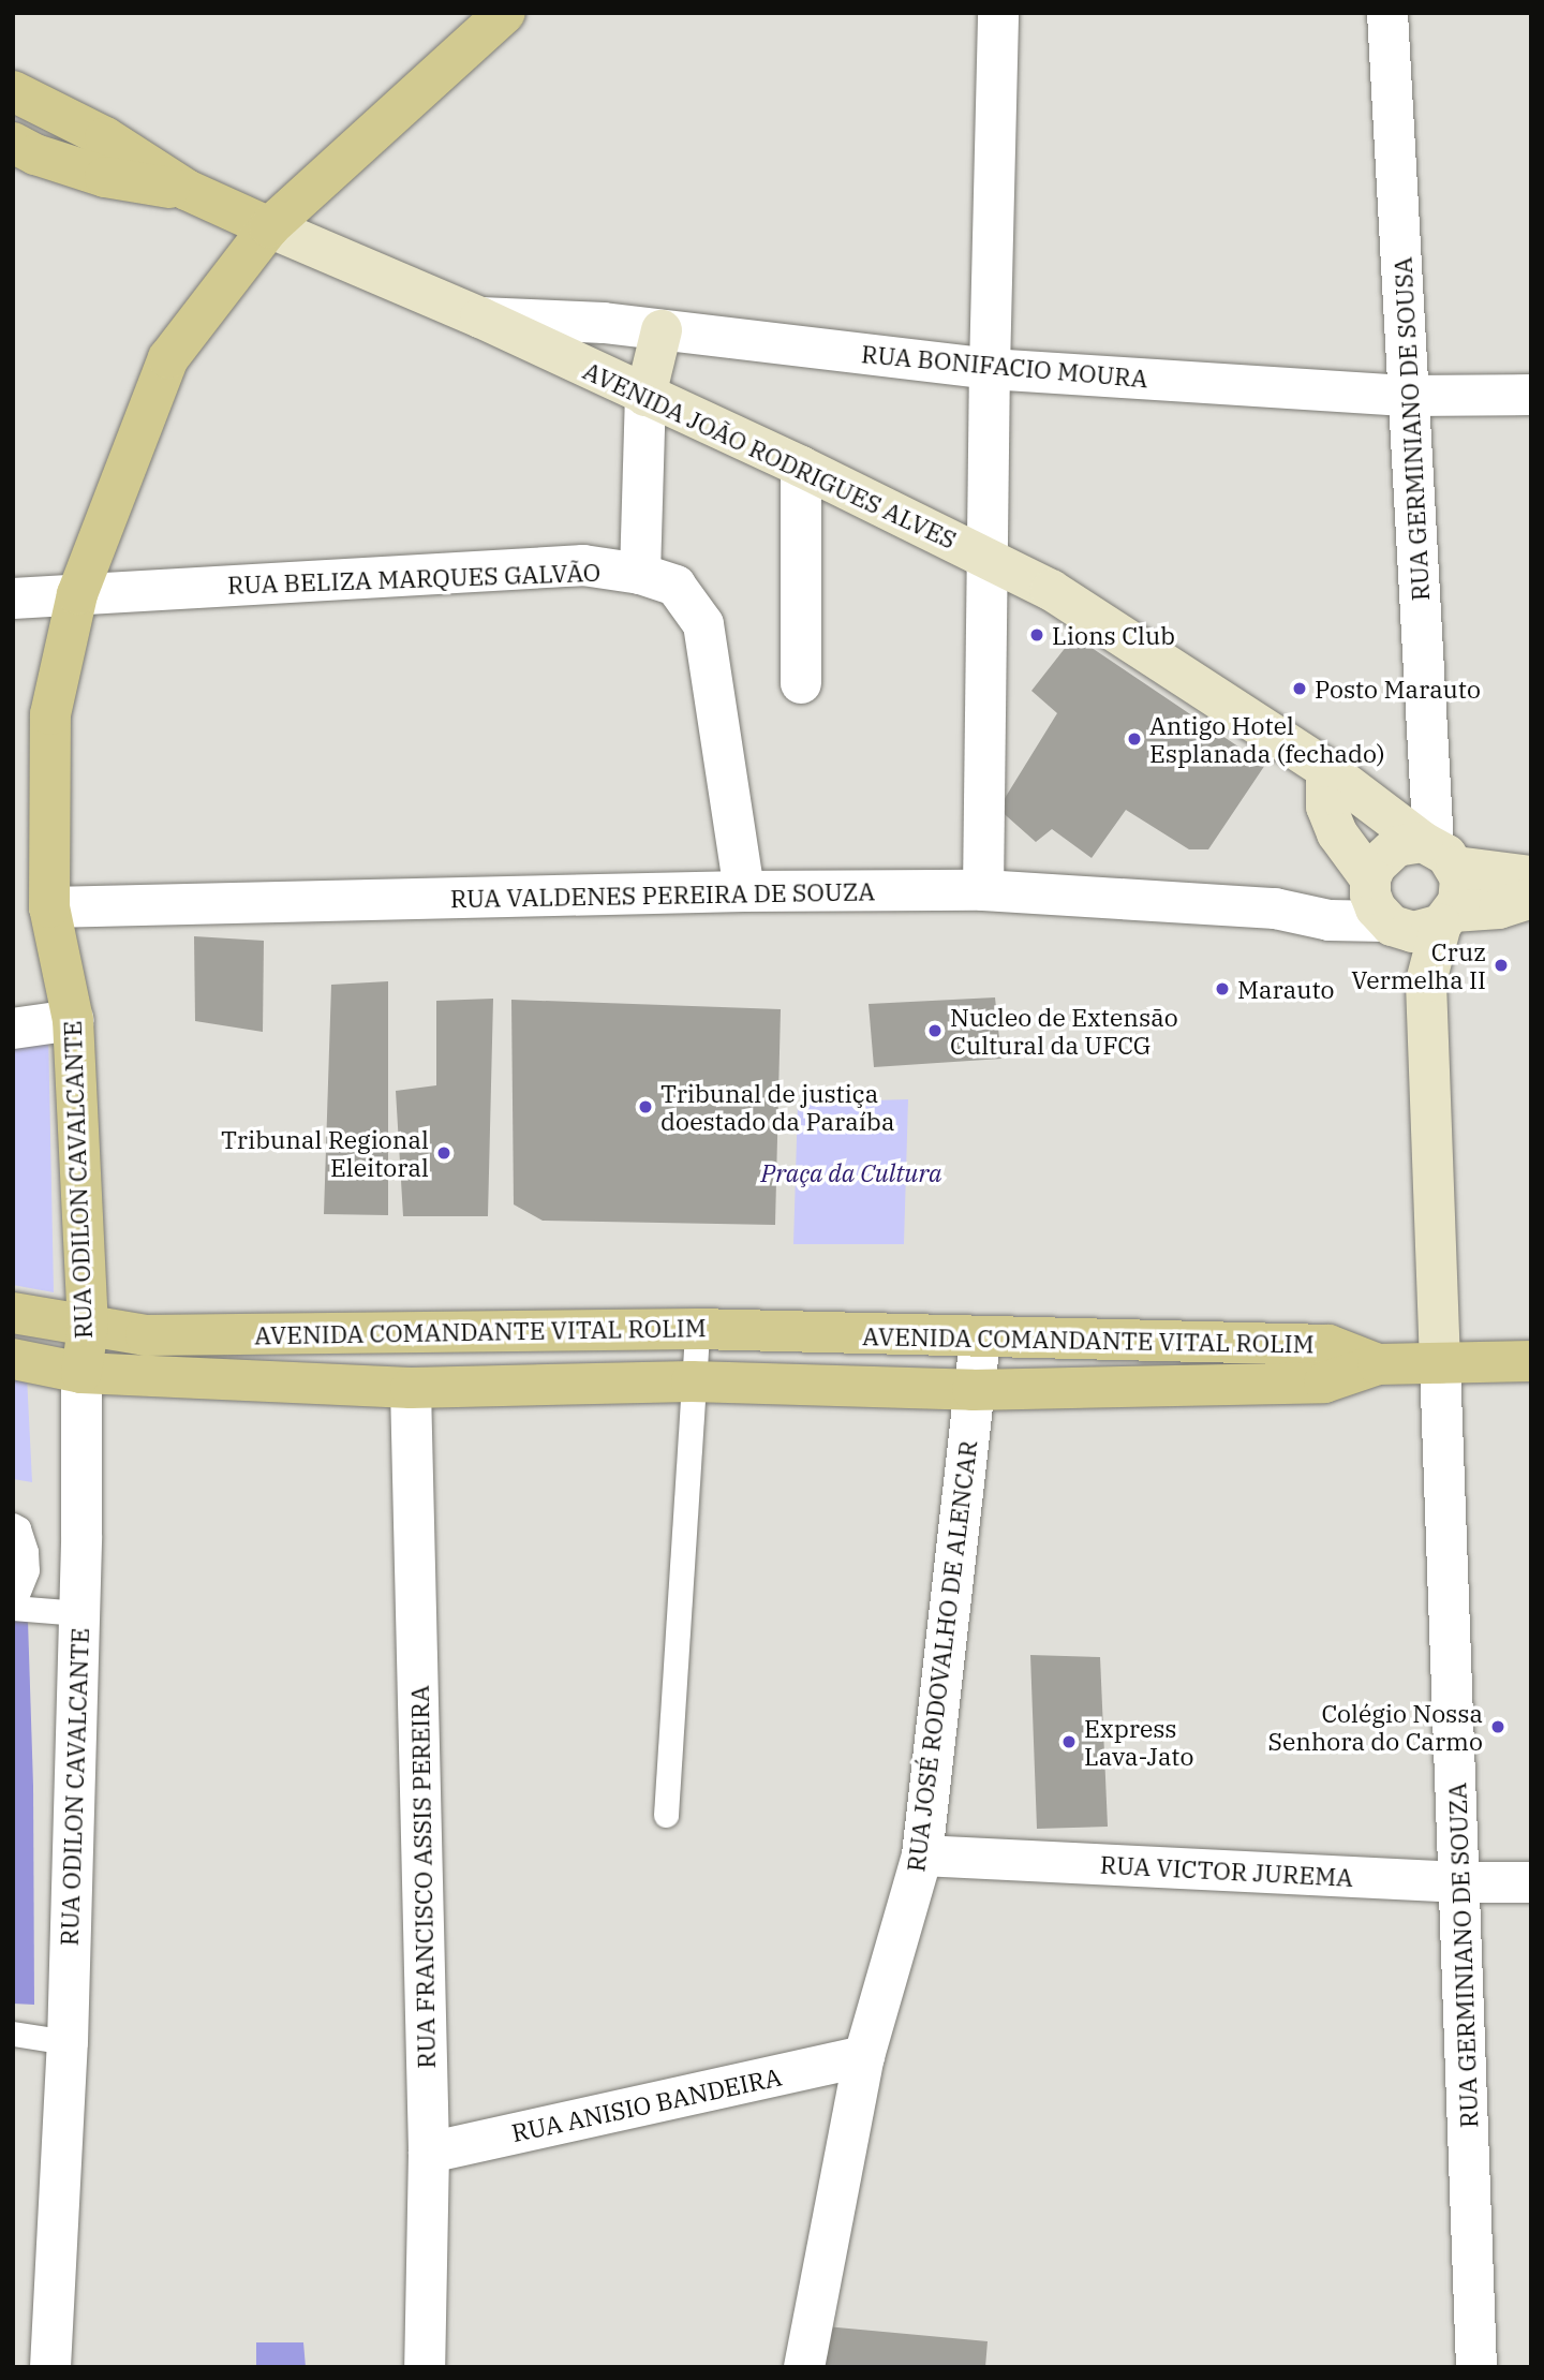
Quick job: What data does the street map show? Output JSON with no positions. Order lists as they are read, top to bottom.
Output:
{
  "streets": {
    "main road": ["AVENIDA JOÃO RODRIGUES ALVES", "RUA ODILON CAVALCANTE", "AVENIDA COMANDANTE VITAL ROLIM"],
    "street": [
      "RUA BONIFACIO MOURA",
      "RUA GERMINIANO DE SOUSA",
      "RUA BELIZA MARQUES GALVÃO",
      "RUA VALDENES PEREIRA DE SOUZA",
      "RUA JOSÉ RODOVALHO DE ALENCAR",
      "RUA VICTOR JUREMA",
      "RUA FRANCISCO ASSIS PEREIRA",
      "RUA GERMINIANO DE SOUZA",
      "RUA ANISIO BANDEIRA"
    ]
  },
  "crossings": [
    ["RUA BONIFACIO MOURA", "RUA GERMINIANO DE SOUSA"],
    ["RUA BONIFACIO MOURA", "AVENIDA JOÃO RODRIGUES ALVES"],
    ["RUA GERMINIANO DE SOUSA", "AVENIDA JOÃO RODRIGUES ALVES"],
    ["RUA GERMINIANO DE SOUSA", "RUA VALDENES PEREIRA DE SOUZA"],
    ["AVENIDA JOÃO RODRIGUES ALVES", "RUA VALDENES PEREIRA DE SOUZA"],
    ["AVENIDA JOÃO RODRIGUES ALVES", "RUA ODILON CAVALCANTE"],
    ["RUA BELIZA MARQUES GALVÃO", "RUA VALDENES PEREIRA DE SOUZA"],
    ["RUA BELIZA MARQUES GALVÃO", "RUA ODILON CAVALCANTE"],
    ["RUA VALDENES PEREIRA DE SOUZA", "RUA ODILON CAVALCANTE"],
    ["RUA ODILON CAVALCANTE", "AVENIDA COMANDANTE VITAL ROLIM"],
    ["AVENIDA COMANDANTE VITAL ROLIM", "RUA JOSÉ RODOVALHO DE ALENCAR"],
    ["AVENIDA COMANDANTE VITAL ROLIM", "RUA FRANCISCO ASSIS PEREIRA"],
    ["RUA JOSÉ RODOVALHO DE ALENCAR", "RUA VICTOR JUREMA"],
    ["RUA JOSÉ RODOVALHO DE ALENCAR", "RUA ANISIO BANDEIRA"],
    ["RUA VICTOR JUREMA", "RUA GERMINIANO DE SOUZA"],
    ["RUA FRANCISCO ASSIS PEREIRA", "RUA ANISIO BANDEIRA"]
  ],
  "parks": ["Praça da Cultura"],
  "places": [
    "Lions Club",
    "Posto Marauto",
    "Antigo Hotel Esplanada (fechado)",
    "Cruz Vermelha II",
    "Marauto",
    "Nucleo de Extensão Cultural da UFCG",
    "Tribunal de justiça doestado da Paraíba",
    "Tribunal Regional Eleitoral",
    "Colégio Nossa Senhora do Carmo",
    "Express Lava-Jato"
  ]
}
